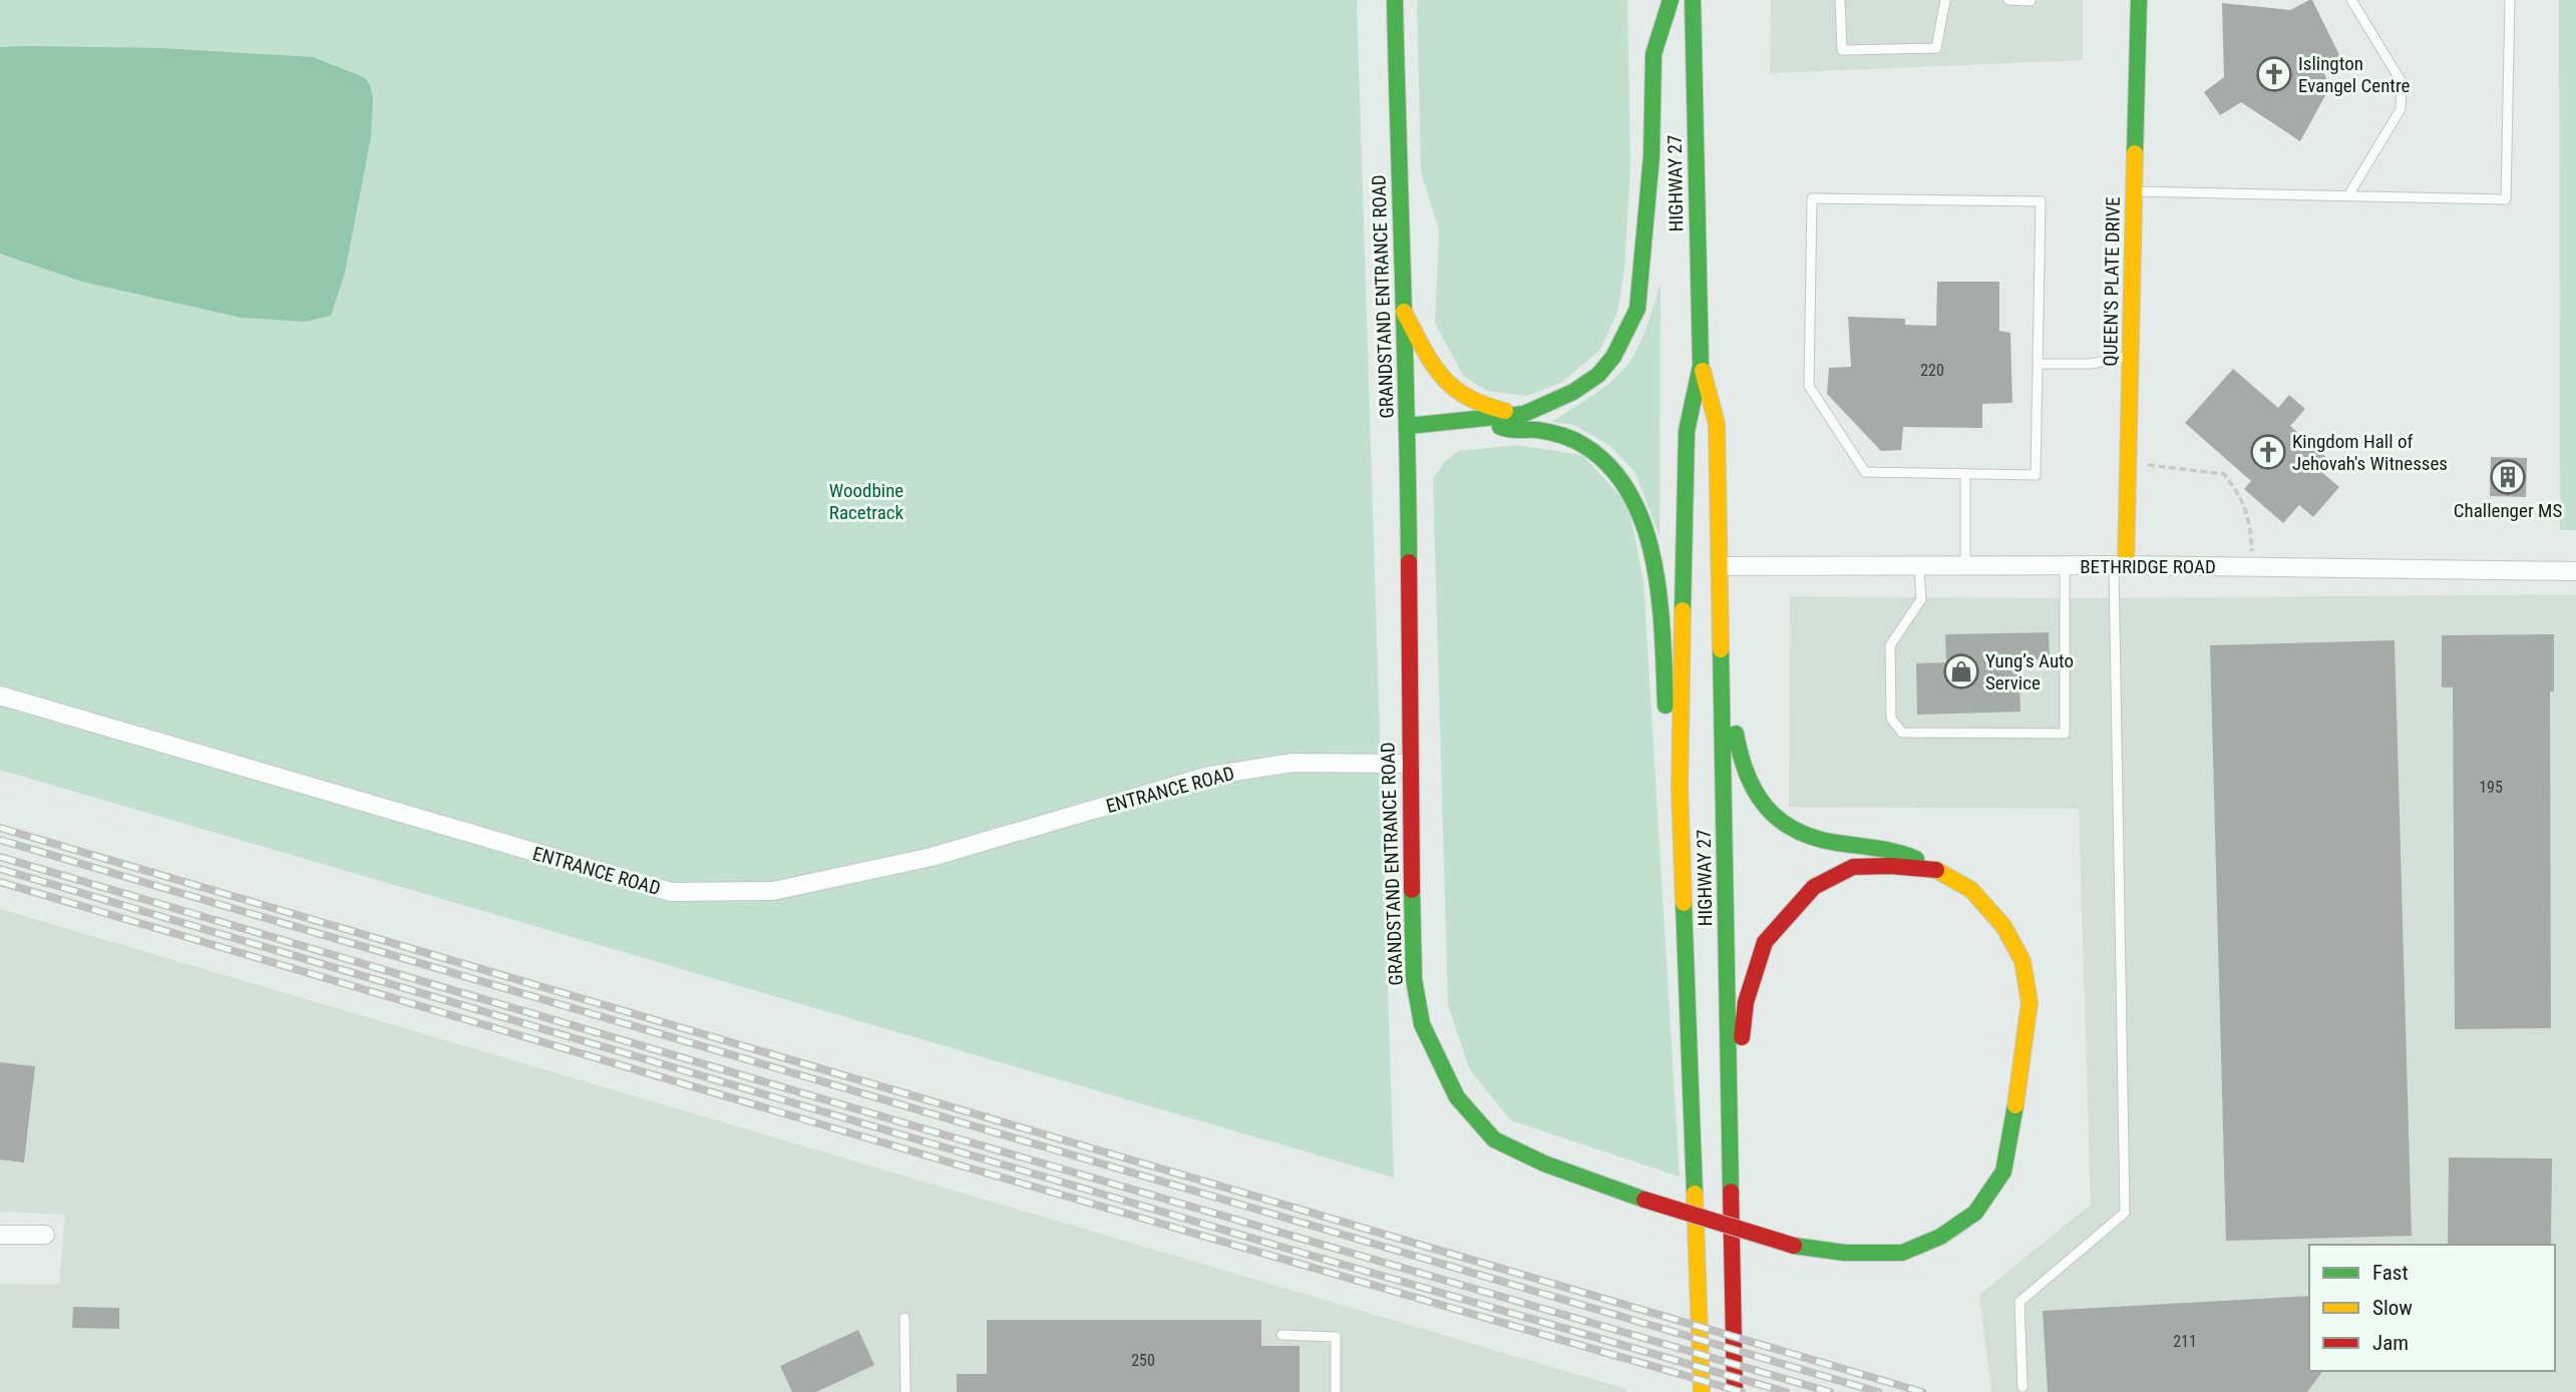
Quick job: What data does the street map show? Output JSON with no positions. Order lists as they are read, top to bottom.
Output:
{
  "streets": {
    "main road": ["HIGHWAY 27", "QUEEN'S PLATE DRIVE", "GRANDSTAND ENTRANCE ROAD"],
    "street": ["BETHRIDGE ROAD", "ENTRANCE ROAD"]
  },
  "crossings": [
    ["HIGHWAY 27", "GRANDSTAND ENTRANCE ROAD"],
    ["HIGHWAY 27", "BETHRIDGE ROAD"],
    ["QUEEN'S PLATE DRIVE", "BETHRIDGE ROAD"],
    ["GRANDSTAND ENTRANCE ROAD", "ENTRANCE ROAD"]
  ],
  "parks": ["Woodbine Racetrack"],
  "places": {
    "church": ["Islington Evangel Centre", "Kingdom Hall of Jehovah's Witnesses"],
    "building": ["Challenger MS"],
    "shop": ["Yung’s Auto Service"]
  },
  "house_numbers": [
    "220",
    "195",
    "211",
    "250"
  ],
  "legend": ["Fast", "Slow", "Jam"]
}
